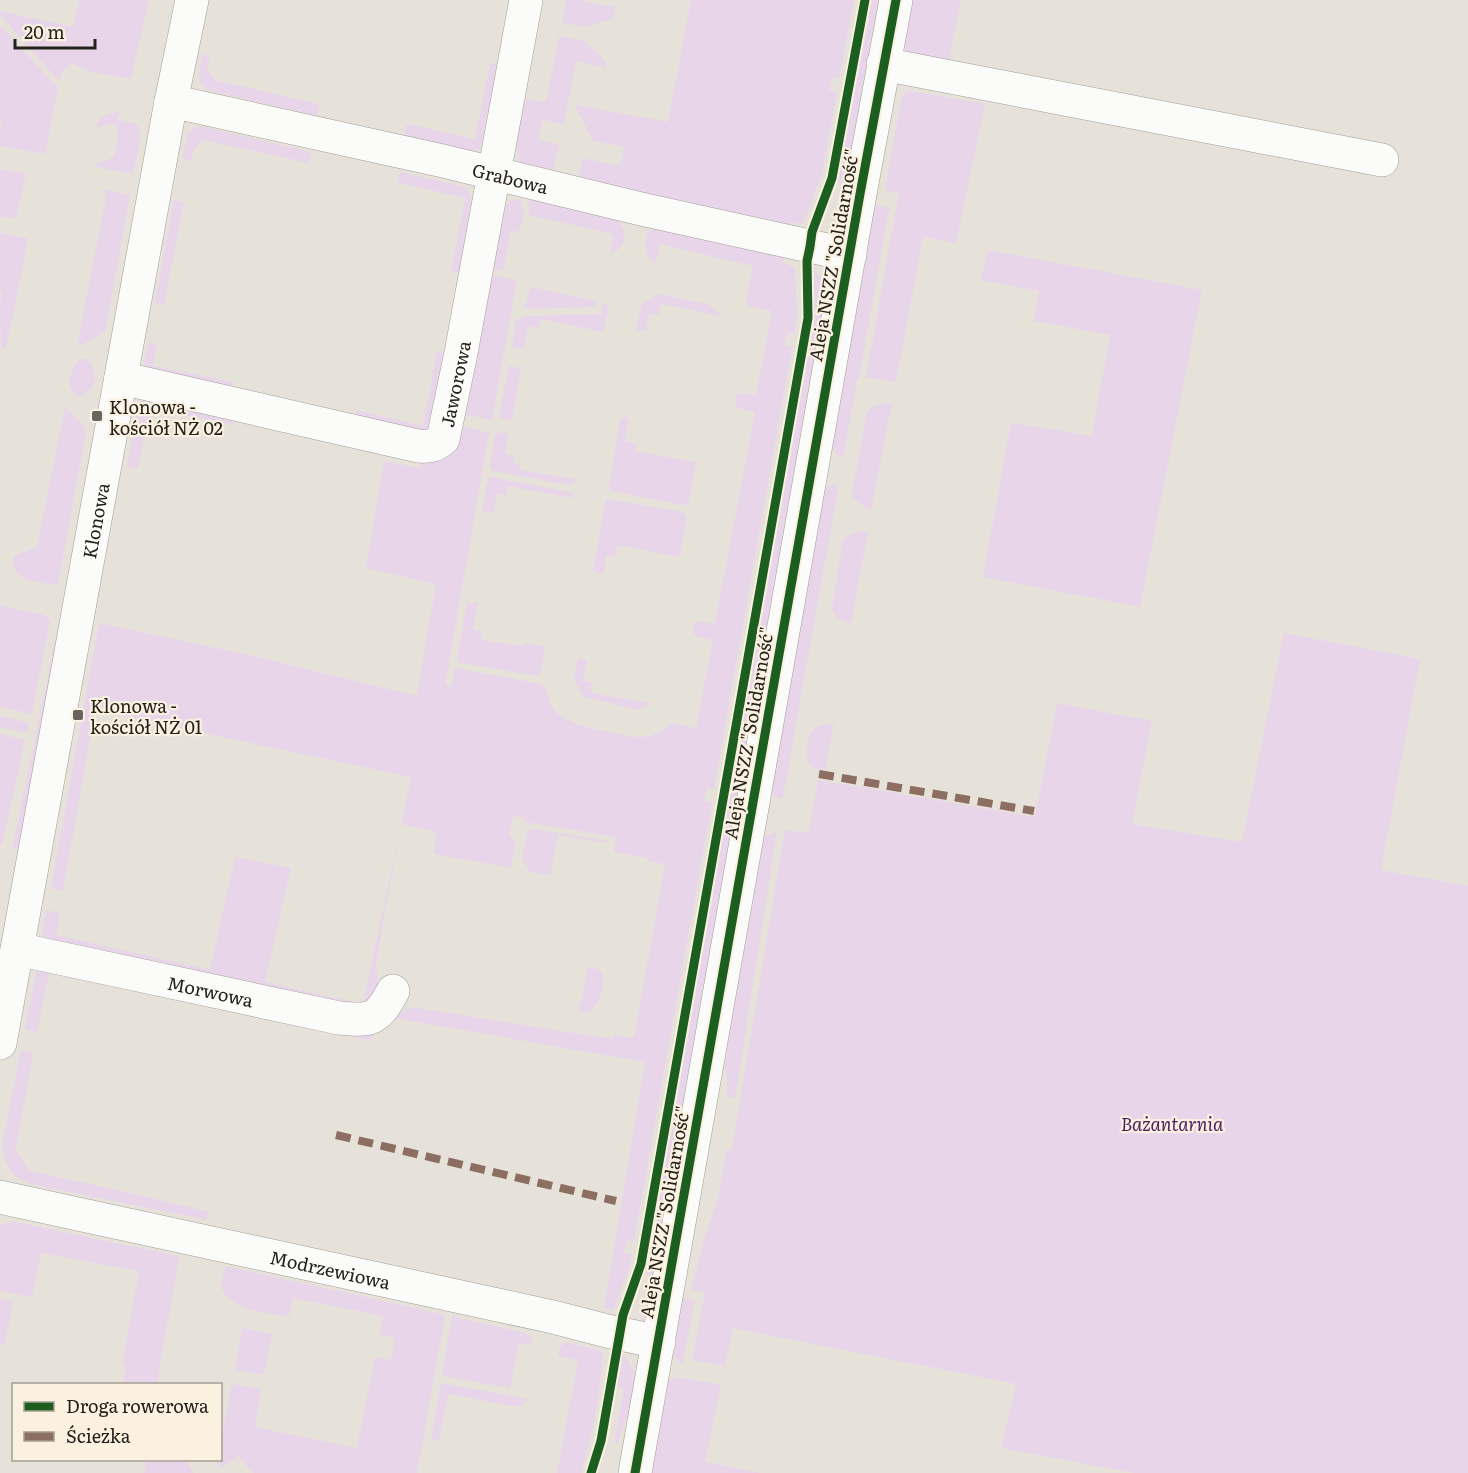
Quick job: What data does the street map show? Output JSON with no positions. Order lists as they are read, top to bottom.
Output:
{
  "streets": {
    "street": [
      "Grabowa",
      "Aleja NSZZ \"Solidarność\"",
      "Jaworowa",
      "Klonowa",
      "Morwowa",
      "Modrzewiowa"
    ]
  },
  "crossings": [
    ["Grabowa", "Aleja NSZZ \"Solidarność\""],
    ["Grabowa", "Jaworowa"],
    ["Grabowa", "Klonowa"],
    ["Aleja NSZZ \"Solidarność\"", "Modrzewiowa"],
    ["Jaworowa", "Klonowa"],
    ["Klonowa", "Morwowa"]
  ],
  "parks": ["Bażantarnia"],
  "places": {
    "transit": ["Klonowa - kościół NŻ 02", "Klonowa - kościół NŻ 01"]
  },
  "legend": ["Droga rowerowa", "Ścieżka"],
  "scale_bar": "20 m"
}
